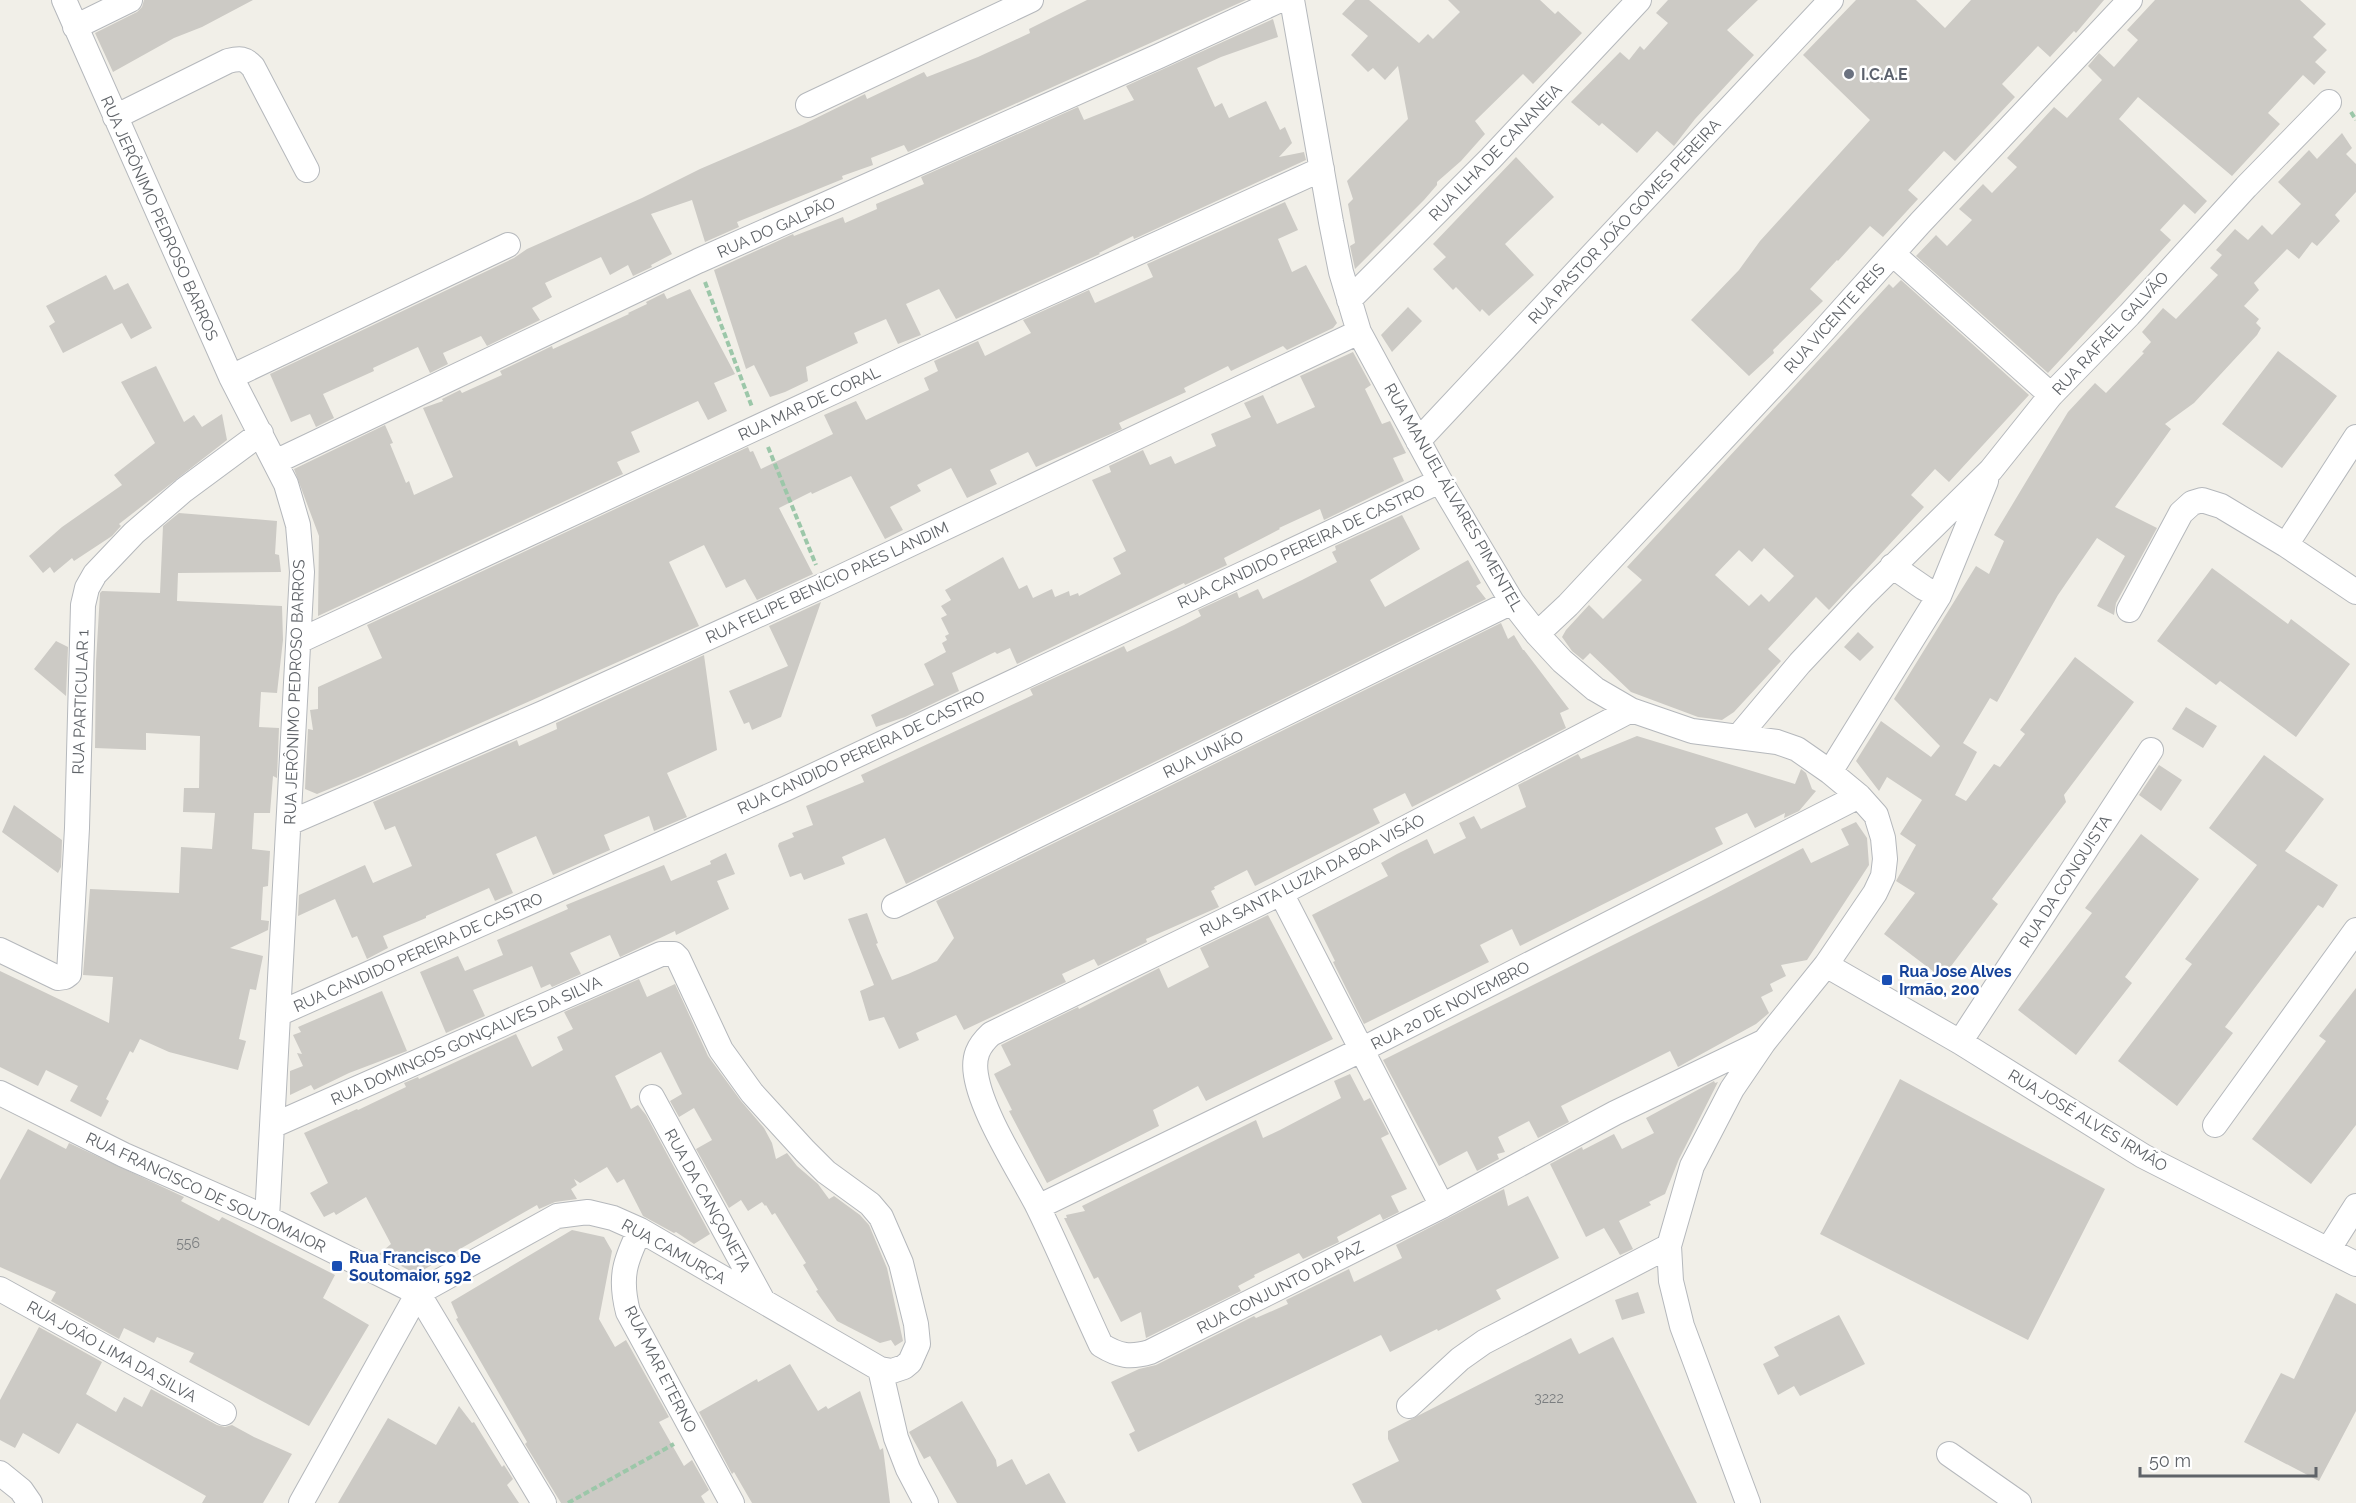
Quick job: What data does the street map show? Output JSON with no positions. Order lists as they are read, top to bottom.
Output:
{
  "streets": {
    "street": [
      "RUA ILHA DE CANANEIA",
      "RUA JERÔNIMO PEDROSO BARROS",
      "RUA PASTOR JOÃO GOMES PEREIRA",
      "RUA DO GALPÃO",
      "RUA VICENTE REIS",
      "RUA RAFAEL GALVÃO",
      "RUA MAR DE CORAL",
      "RUA MANUEL ÁLVARES PIMENTEL",
      "RUA CANDIDO PEREIRA DE CASTRO",
      "RUA FELIPE BENÍCIO PAES LANDIM",
      "RUA PARTICULAR 1",
      "RUA UNIÃO",
      "RUA SANTA LUZIA DA BOA VISÃO",
      "RUA DA CONQUISTA",
      "RUA 20 DE NOVEMBRO",
      "RUA DOMINGOS GONÇALVES DA SILVA",
      "RUA JOSÉ ALVES IRMÃO",
      "RUA FRANCISCO DE SOUTOMAIOR",
      "RUA DA CANÇONETA",
      "RUA CAMURÇA",
      "RUA CONJUNTO DA PAZ",
      "RUA JOÃO LIMA DA SILVA",
      "RUA MAR ETERNO"
    ]
  },
  "crossings": [
    ["RUA ILHA DE CANANEIA", "RUA MANUEL ÁLVARES PIMENTEL"],
    ["RUA JERÔNIMO PEDROSO BARROS", "RUA DO GALPÃO"],
    ["RUA JERÔNIMO PEDROSO BARROS", "RUA MAR DE CORAL"],
    ["RUA JERÔNIMO PEDROSO BARROS", "RUA CANDIDO PEREIRA DE CASTRO"],
    ["RUA JERÔNIMO PEDROSO BARROS", "RUA FELIPE BENÍCIO PAES LANDIM"],
    ["RUA JERÔNIMO PEDROSO BARROS", "RUA PARTICULAR 1"],
    ["RUA JERÔNIMO PEDROSO BARROS", "RUA DOMINGOS GONÇALVES DA SILVA"],
    ["RUA JERÔNIMO PEDROSO BARROS", "RUA FRANCISCO DE SOUTOMAIOR"],
    ["RUA PASTOR JOÃO GOMES PEREIRA", "RUA MANUEL ÁLVARES PIMENTEL"],
    ["RUA VICENTE REIS", "RUA MANUEL ÁLVARES PIMENTEL"],
    ["RUA RAFAEL GALVÃO", "RUA MANUEL ÁLVARES PIMENTEL"],
    ["RUA MAR DE CORAL", "RUA MANUEL ÁLVARES PIMENTEL"],
    ["RUA MANUEL ÁLVARES PIMENTEL", "RUA CANDIDO PEREIRA DE CASTRO"],
    ["RUA MANUEL ÁLVARES PIMENTEL", "RUA FELIPE BENÍCIO PAES LANDIM"],
    ["RUA MANUEL ÁLVARES PIMENTEL", "RUA UNIÃO"],
    ["RUA MANUEL ÁLVARES PIMENTEL", "RUA SANTA LUZIA DA BOA VISÃO"],
    ["RUA MANUEL ÁLVARES PIMENTEL", "RUA 20 DE NOVEMBRO"],
    ["RUA MANUEL ÁLVARES PIMENTEL", "RUA JOSÉ ALVES IRMÃO"],
    ["RUA MANUEL ÁLVARES PIMENTEL", "RUA CONJUNTO DA PAZ"],
    ["RUA SANTA LUZIA DA BOA VISÃO", "RUA CONJUNTO DA PAZ"],
    ["RUA DA CONQUISTA", "RUA JOSÉ ALVES IRMÃO"],
    ["RUA 20 DE NOVEMBRO", "RUA CONJUNTO DA PAZ"],
    ["RUA DOMINGOS GONÇALVES DA SILVA", "RUA CAMURÇA"],
    ["RUA FRANCISCO DE SOUTOMAIOR", "RUA CAMURÇA"],
    ["RUA DA CANÇONETA", "RUA CAMURÇA"],
    ["RUA CAMURÇA", "RUA MAR ETERNO"]
  ],
  "places": {
    "other": ["I.C.A.E"],
    "transit": ["Rua Jose Alves Irmão, 200", "Rua Francisco De Soutomaior, 592"]
  },
  "house_numbers": ["556", "3222"],
  "scale_bar": "50 m"
}
